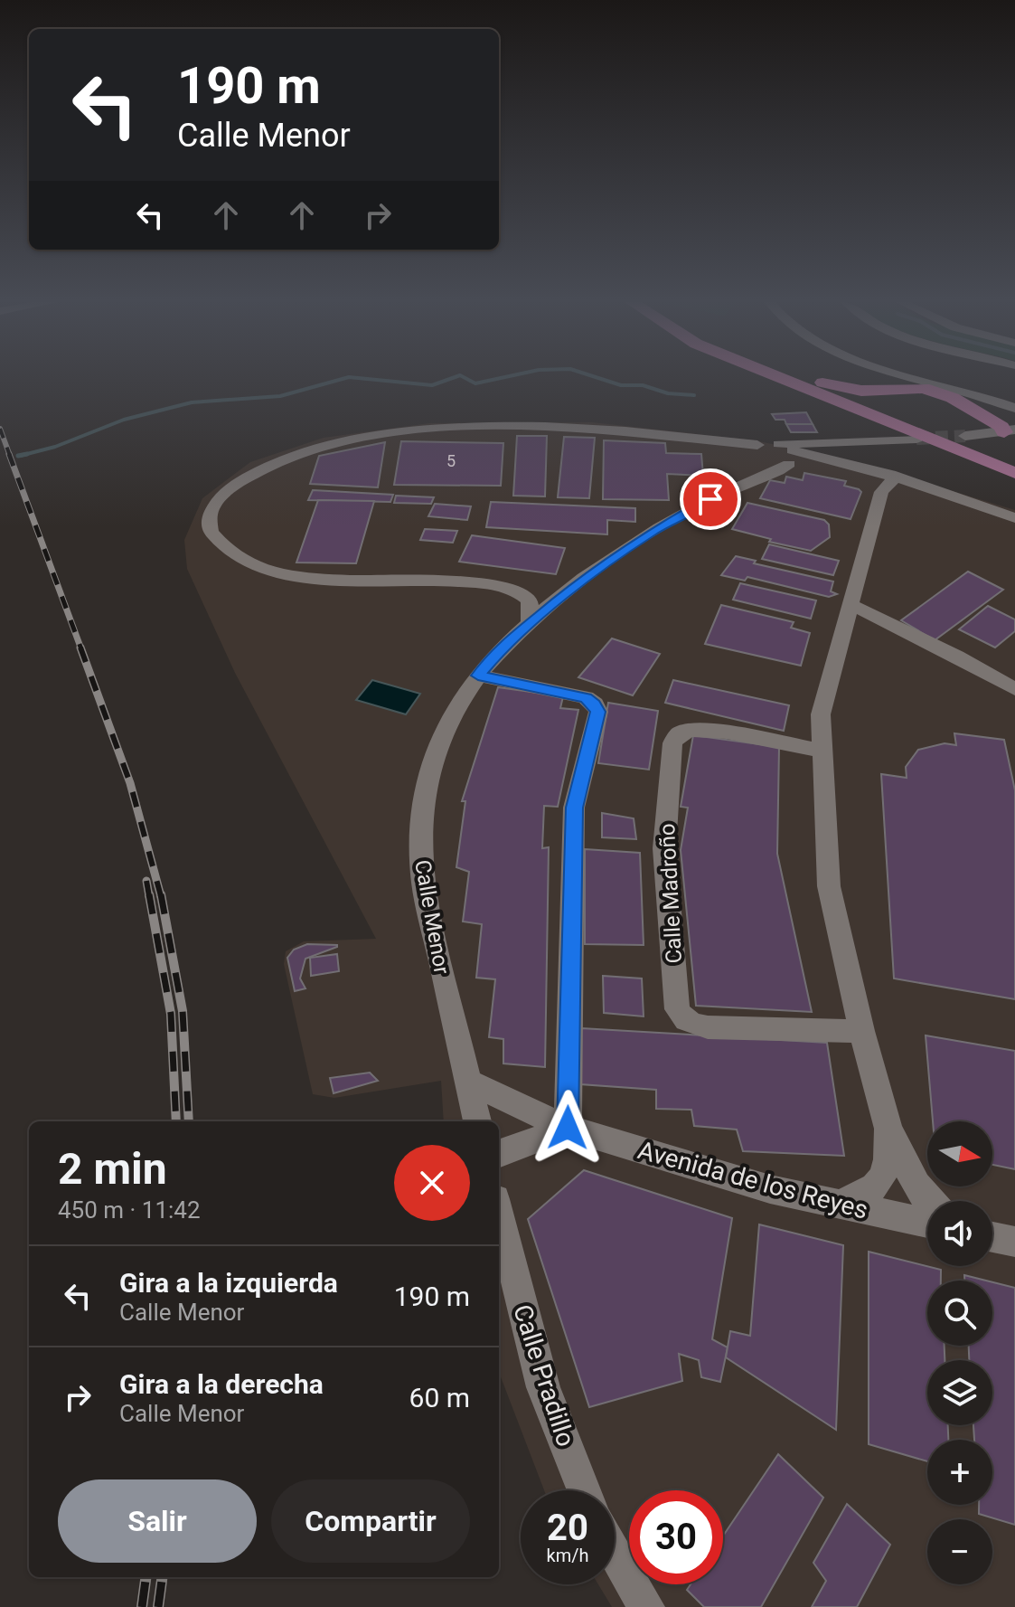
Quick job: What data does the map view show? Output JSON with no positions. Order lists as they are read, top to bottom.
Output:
{
  "streets": {
    "street": [
      "Calle Madroño",
      "Calle Menor",
      "Avenida de los Reyes",
      "Calle Pradillo"
    ]
  },
  "crossings": [
    ["Calle Menor", "Avenida de los Reyes"]
  ],
  "house_numbers": ["5"],
  "north": "right",
  "page": {
    "turn": ["190 m", "Calle Menor"],
    "map_buttons": ["+", "−"],
    "heading": ["2 min", "450 m · 11:42"],
    "list": [
      {
        "name": "Gira a la izquierda",
        "note": "Calle Menor",
        "value": "190 m"
      },
      {
        "name": "Gira a la derecha",
        "note": "Calle Menor",
        "value": "60 m"
      }
    ],
    "buttons": ["Salir", "Compartir"],
    "speed": "20 km/h",
    "limit": "30"
  }
}
